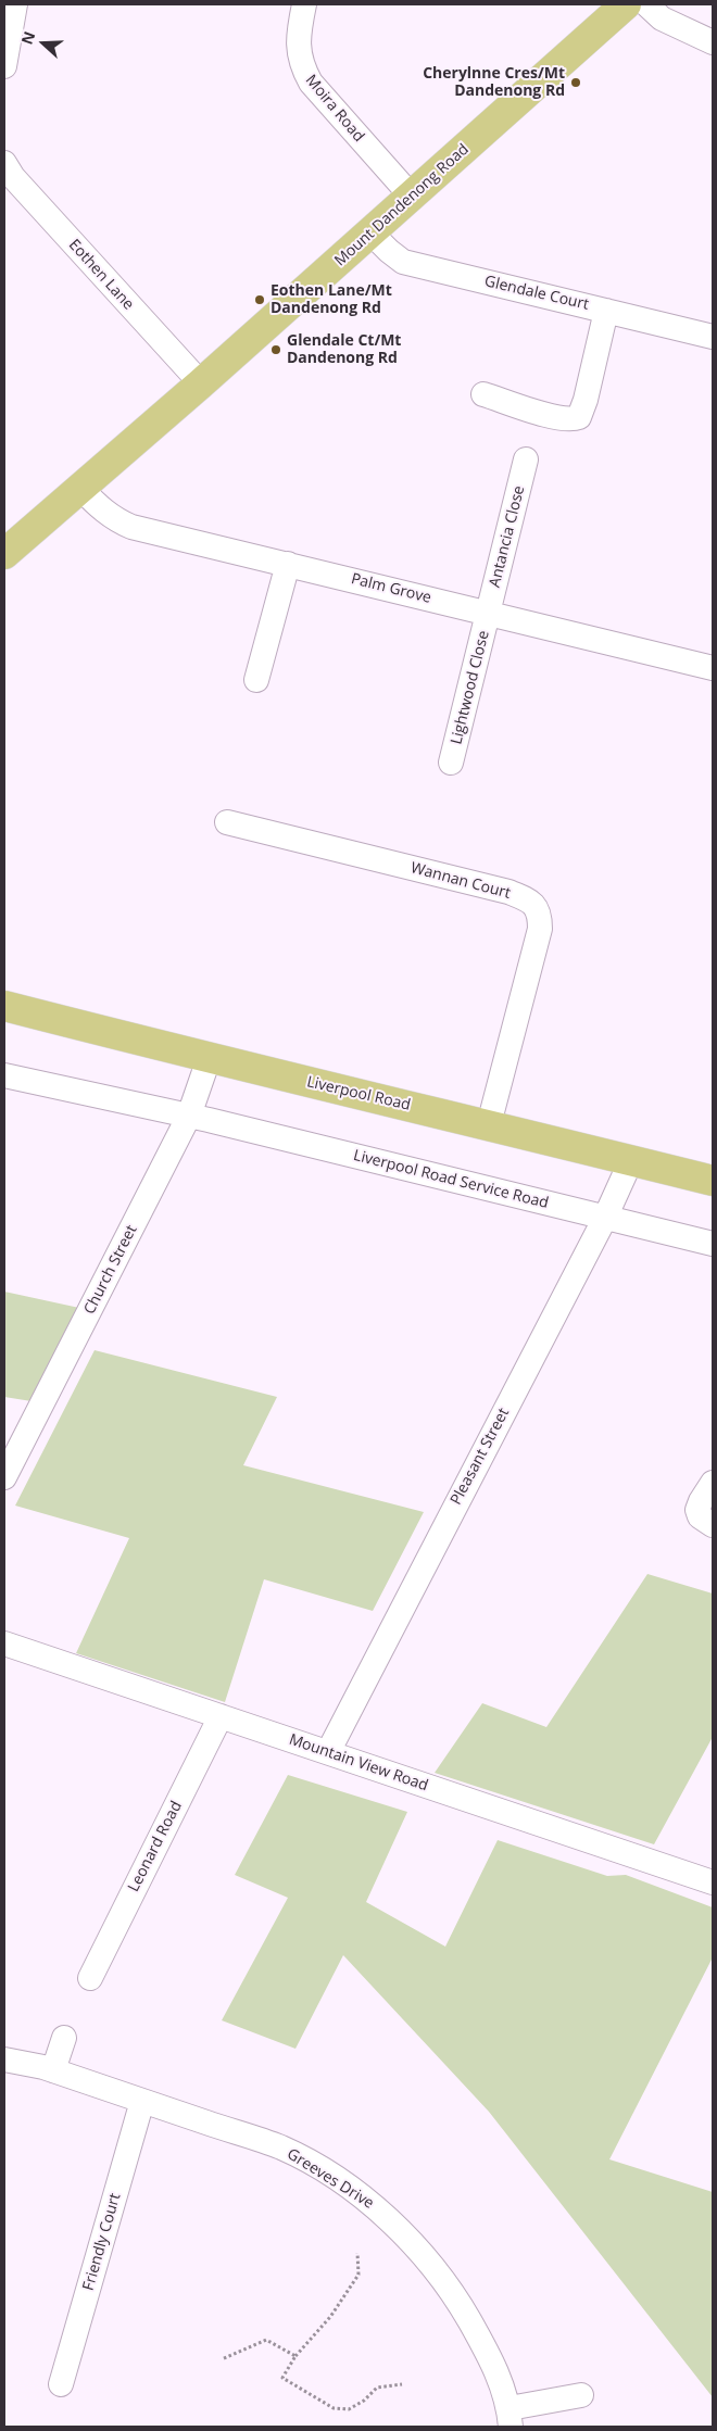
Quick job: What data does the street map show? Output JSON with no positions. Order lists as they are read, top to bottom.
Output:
{
  "streets": {
    "main road": ["Mount Dandenong Road", "Liverpool Road"],
    "street": [
      "Moira Road",
      "Eothen Lane",
      "Glendale Court",
      "Antancia Close",
      "Palm Grove",
      "Lightwood Close",
      "Wannan Court",
      "Liverpool Road Service Road",
      "Church Street",
      "Pleasant Street",
      "Mountain View Road",
      "Leonard Road",
      "Greeves Drive",
      "Friendly Court"
    ]
  },
  "crossings": [
    ["Moira Road", "Mount Dandenong Road"],
    ["Mount Dandenong Road", "Eothen Lane"],
    ["Mount Dandenong Road", "Glendale Court"],
    ["Mount Dandenong Road", "Palm Grove"],
    ["Antancia Close", "Palm Grove"],
    ["Antancia Close", "Lightwood Close"],
    ["Palm Grove", "Lightwood Close"],
    ["Wannan Court", "Liverpool Road"],
    ["Liverpool Road", "Church Street"],
    ["Liverpool Road", "Pleasant Street"],
    ["Liverpool Road Service Road", "Church Street"],
    ["Liverpool Road Service Road", "Pleasant Street"],
    ["Pleasant Street", "Mountain View Road"],
    ["Mountain View Road", "Leonard Road"],
    ["Greeves Drive", "Friendly Court"]
  ],
  "places": ["Cherylnne Cres/Mt Dandenong Rd", "Eothen Lane/Mt Dandenong Rd", "Glendale Ct/Mt Dandenong Rd"],
  "north": "left"
}
